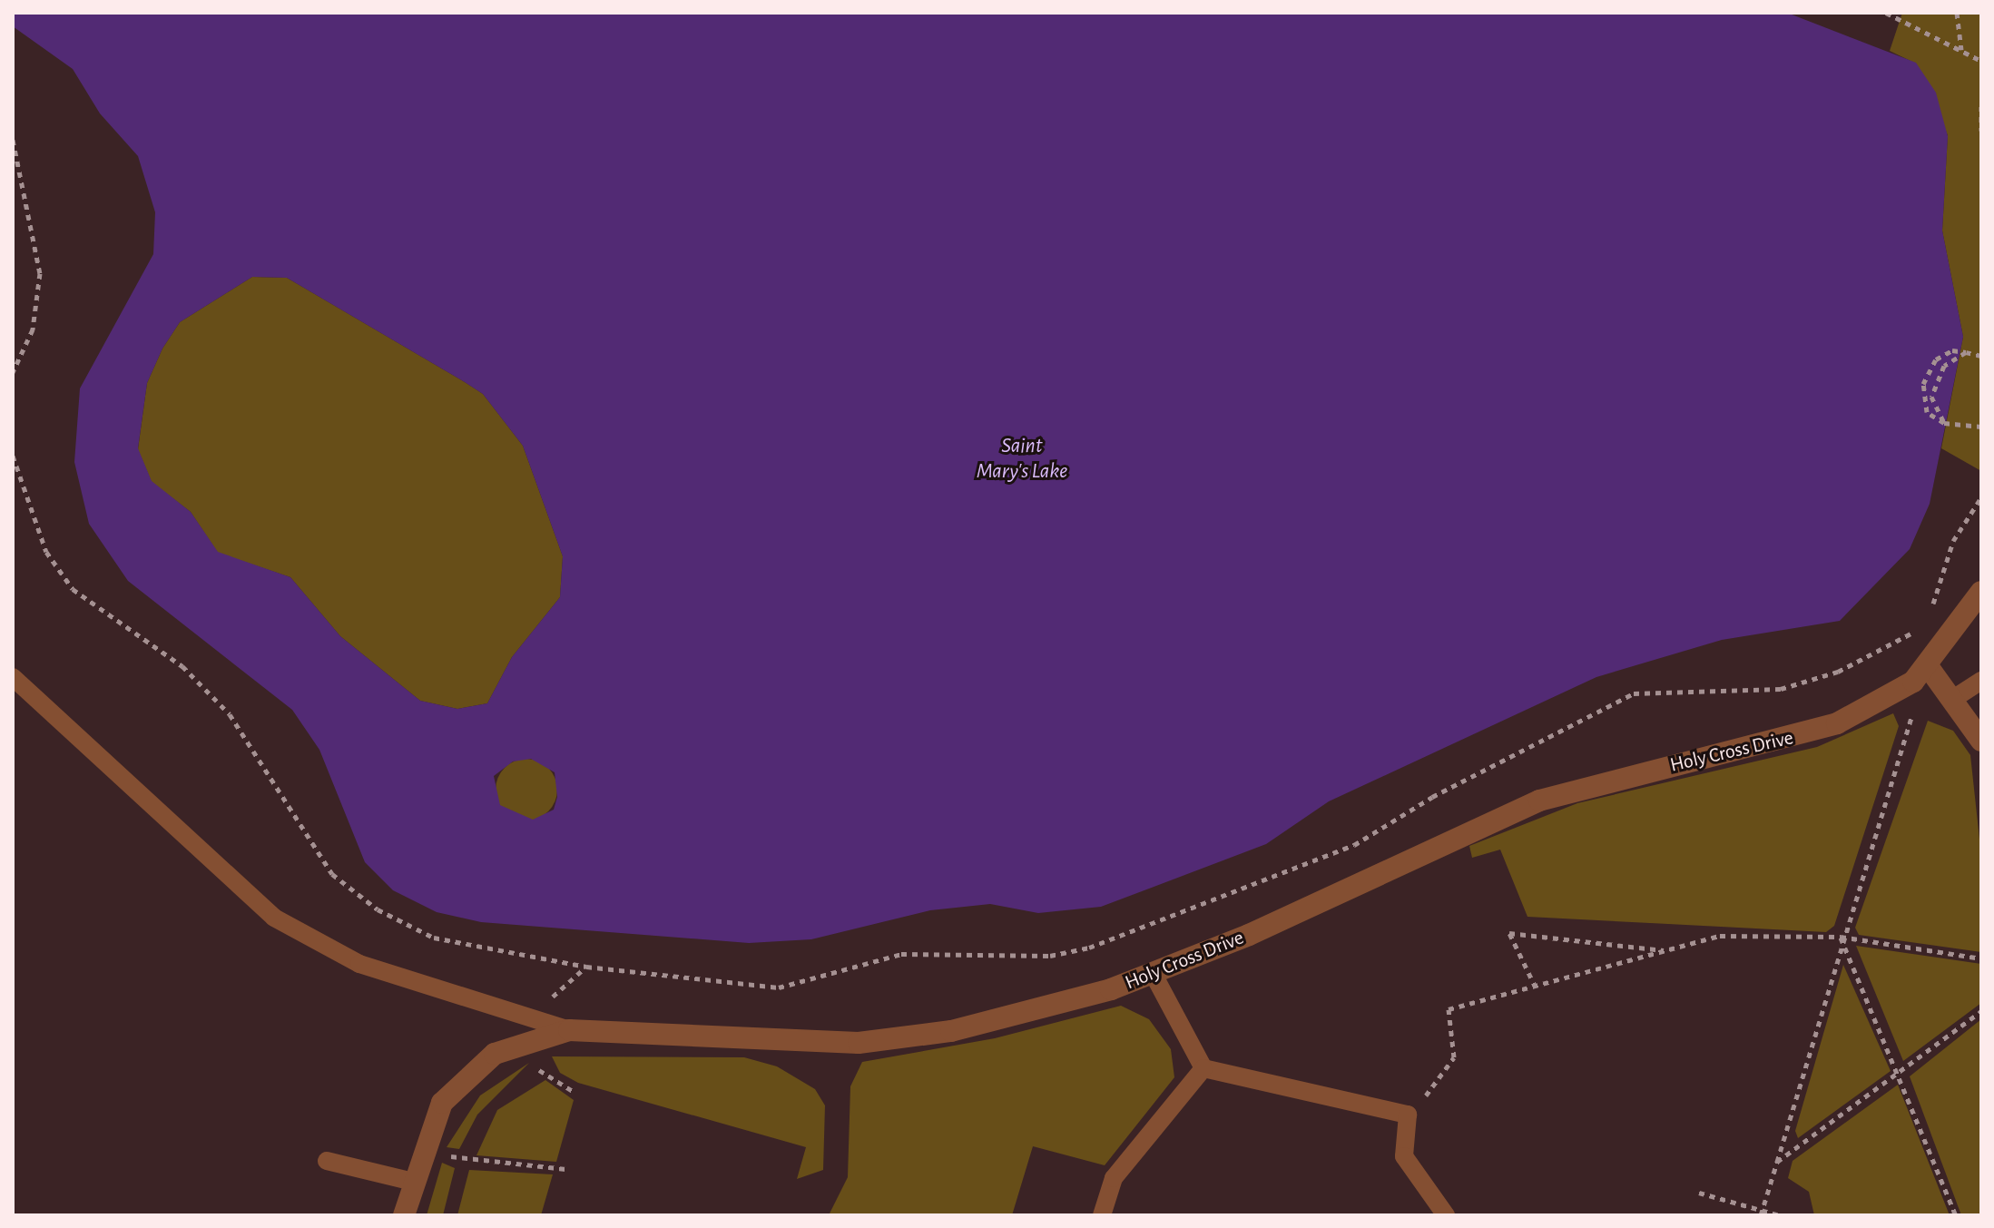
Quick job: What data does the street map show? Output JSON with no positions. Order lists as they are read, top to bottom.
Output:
{
  "streets": {
    "street": ["Holy Cross Drive"]
  },
  "water": ["Saint Mary's Lake"]
}
